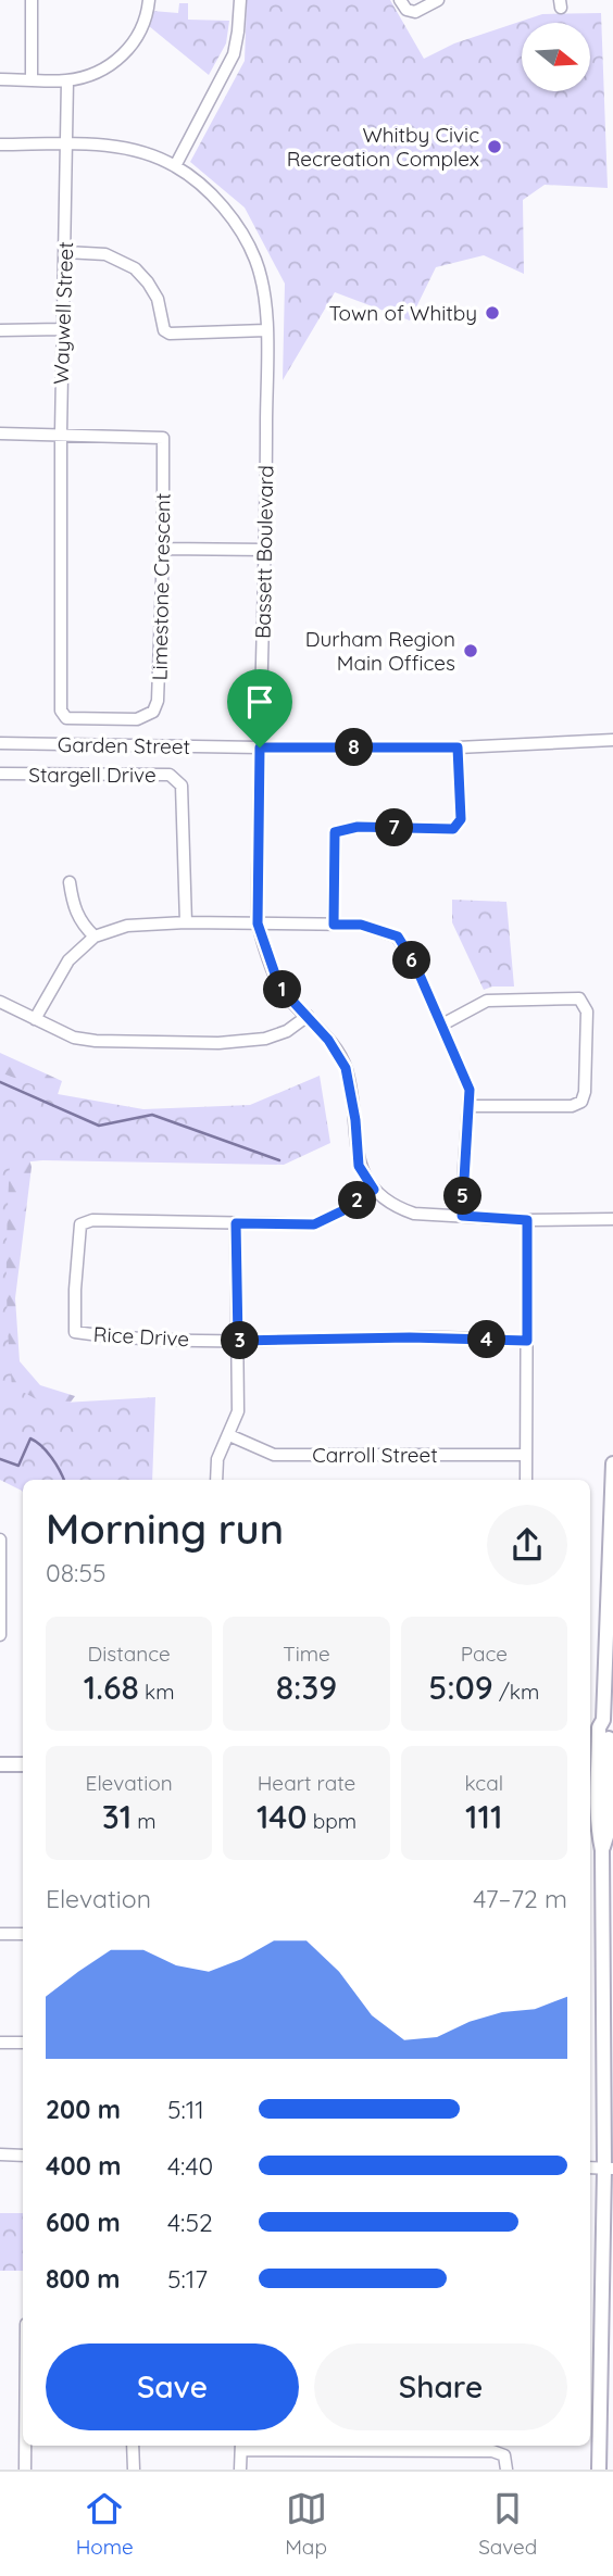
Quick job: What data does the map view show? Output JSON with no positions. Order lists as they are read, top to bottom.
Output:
{
  "streets": {
    "street": [
      "Waywell Street",
      "Bassett Boulevard",
      "Limestone Crescent",
      "Garden Street",
      "Stargell Drive",
      "Rice Drive",
      "Carroll Street"
    ]
  },
  "crossings": [
    ["Waywell Street", "Bassett Boulevard"],
    ["Waywell Street", "Limestone Crescent"],
    ["Bassett Boulevard", "Garden Street"],
    ["Bassett Boulevard", "Rice Drive"]
  ],
  "places": ["Whitby Civic Recreation Complex", "Town of Whitby", "Durham Region Main Offices"],
  "north": "right",
  "page": {
    "pins": [
      "8",
      "7",
      "6",
      "1",
      "5",
      "2",
      "4",
      "3"
    ],
    "heading": ["Morning run", "08:55"],
    "stats": [
      ["Distance", "1.68 km"],
      ["Time", "8:39"],
      ["Pace", "5:09 /km"],
      ["Elevation", "31 m"],
      ["Heart rate", "140 bpm"],
      ["kcal", "111"]
    ],
    "chart": ["Elevation", "47–72 m"],
    "list": [
      {
        "name": "200 m",
        "note": "5:11"
      },
      {
        "name": "400 m",
        "note": "4:40"
      },
      {
        "name": "600 m",
        "note": "4:52"
      },
      {
        "name": "800 m",
        "note": "5:17"
      }
    ],
    "buttons": ["Save", "Share"],
    "tabs": ["Home", "Map", "Saved"]
  }
}
